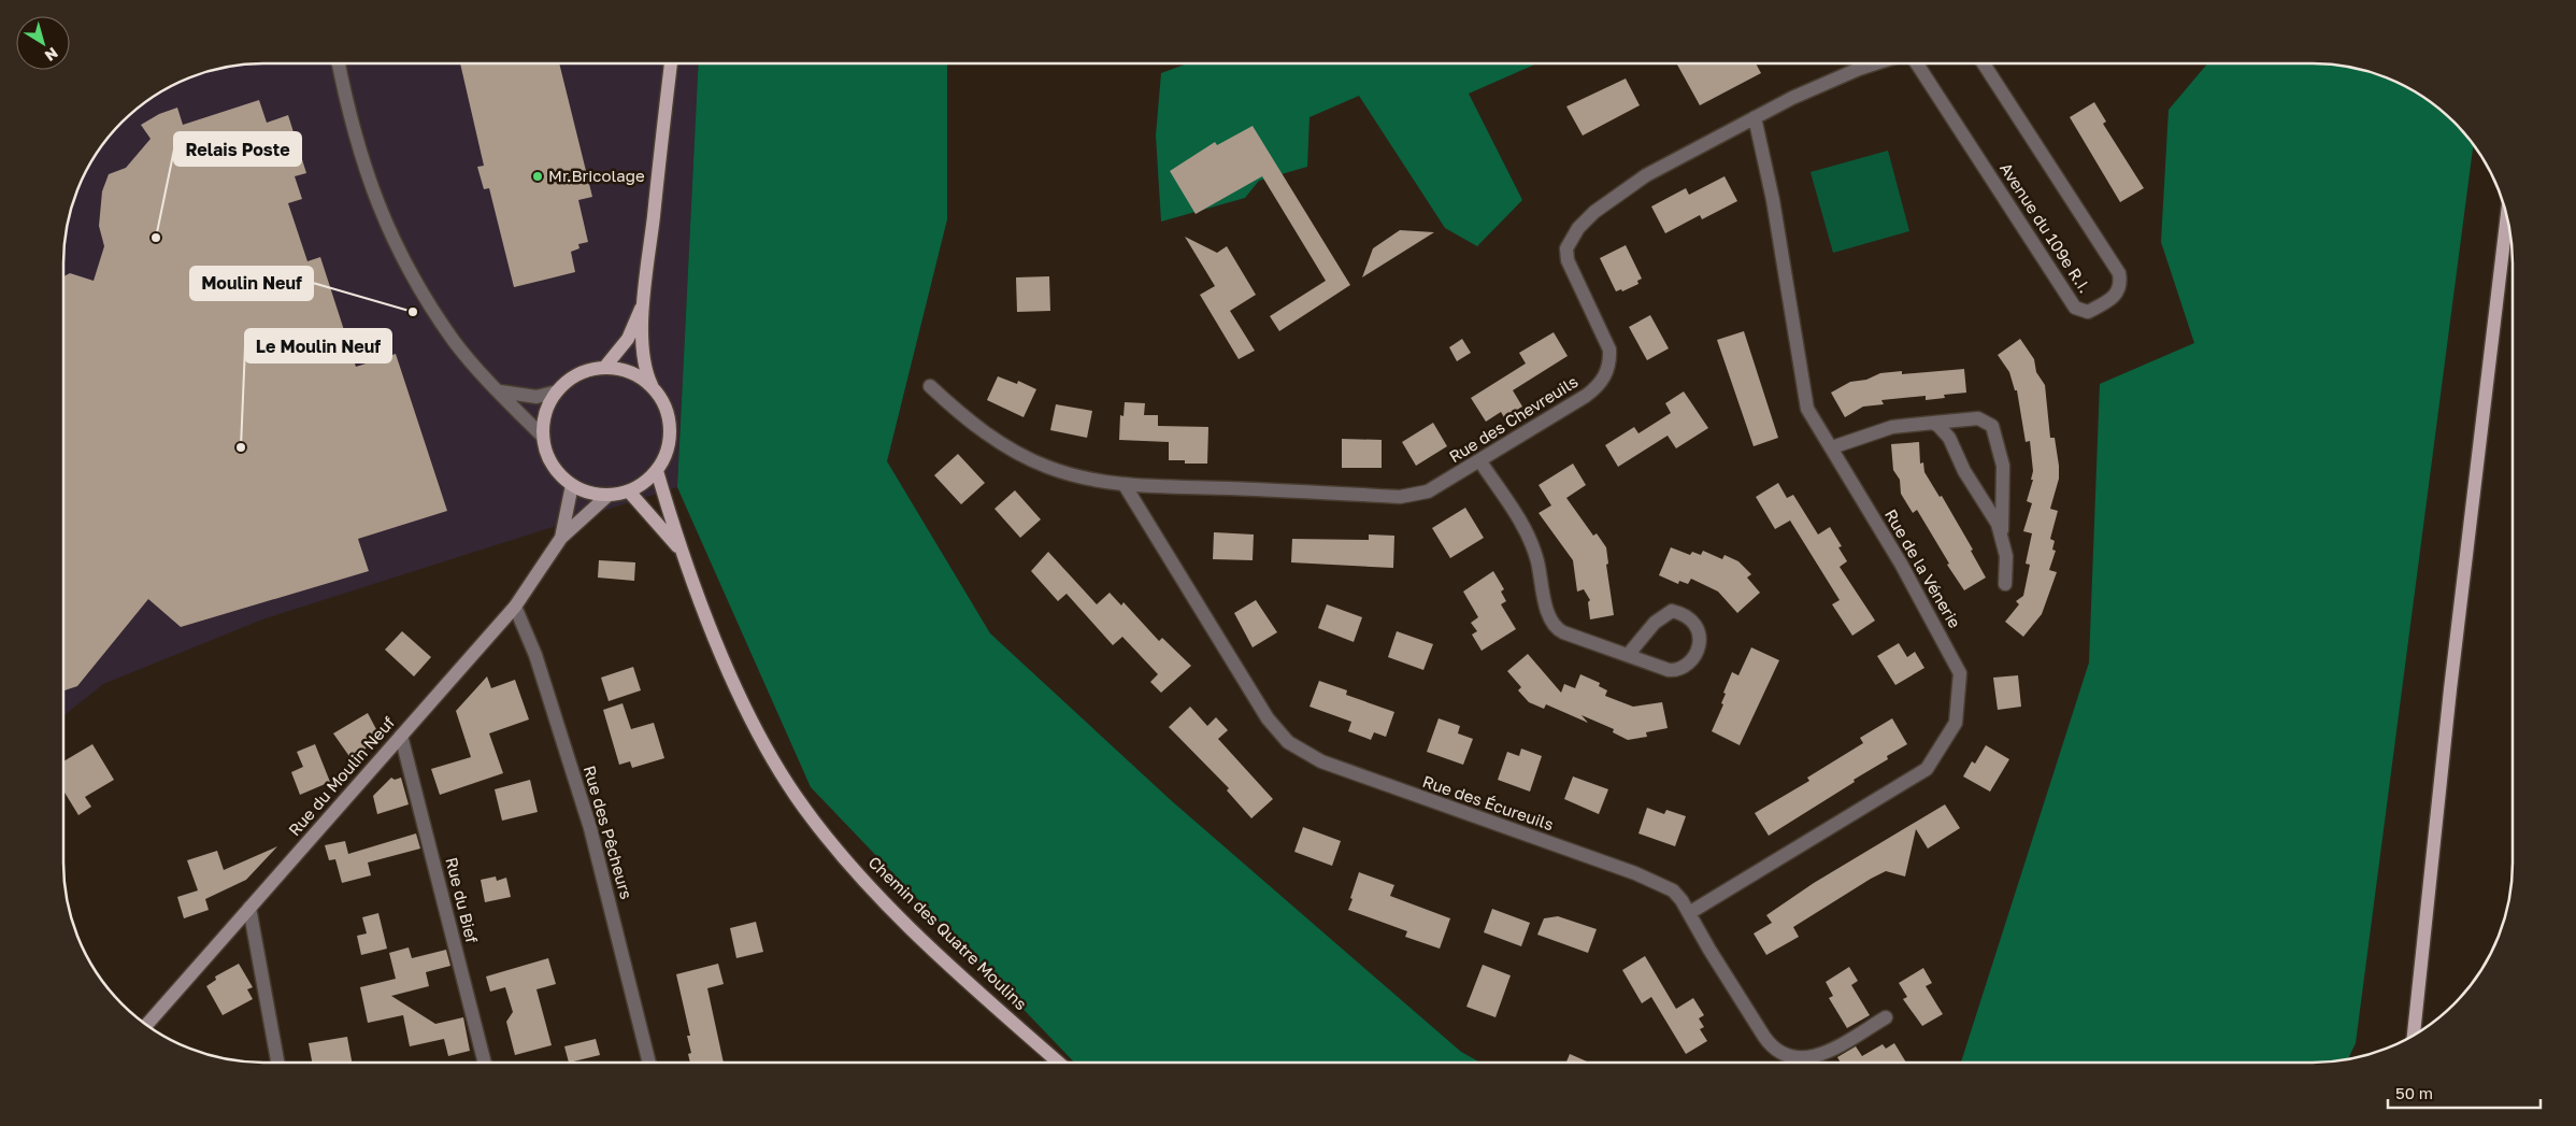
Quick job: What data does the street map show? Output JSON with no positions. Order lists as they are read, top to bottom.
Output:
{
  "streets": {
    "main road": ["Chemin des Quatre Moulins"],
    "street": [
      "Avenue du 109e R.I.",
      "Rue des Chevreuils",
      "Rue de la Vénerie",
      "Rue du Moulin Neuf",
      "Rue des Écureuils",
      "Rue des Pêcheurs",
      "Rue du Bief"
    ]
  },
  "crossings": [
    ["Rue des Chevreuils", "Rue de la Vénerie"],
    ["Rue des Chevreuils", "Rue des Écureuils"],
    ["Rue de la Vénerie", "Rue des Écureuils"],
    ["Rue du Moulin Neuf", "Rue des Pêcheurs"],
    ["Rue du Moulin Neuf", "Rue du Bief"],
    ["Rue du Moulin Neuf", "Chemin des Quatre Moulins"]
  ],
  "places": [
    "Mr.Bricolage",
    "Relais Poste",
    "Moulin Neuf",
    "Le Moulin Neuf"
  ],
  "scale_bar": "50 m",
  "north": "bottom right"
}
